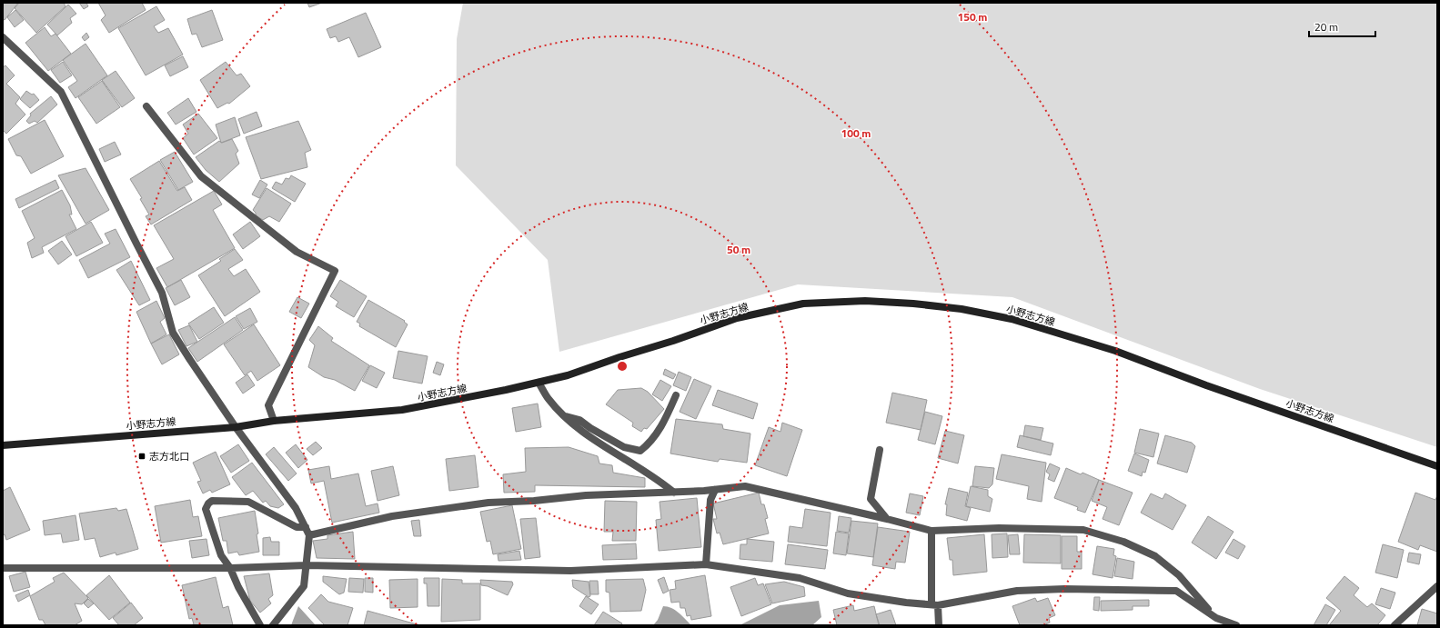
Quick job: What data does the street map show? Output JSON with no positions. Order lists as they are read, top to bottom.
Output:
{
  "streets": {
    "main road": ["小野志方線"]
  },
  "places": {
    "transit": ["志方北口"]
  },
  "scale_bar": "20 m",
  "rings": ["150 m", "100 m", "50 m"]
}
